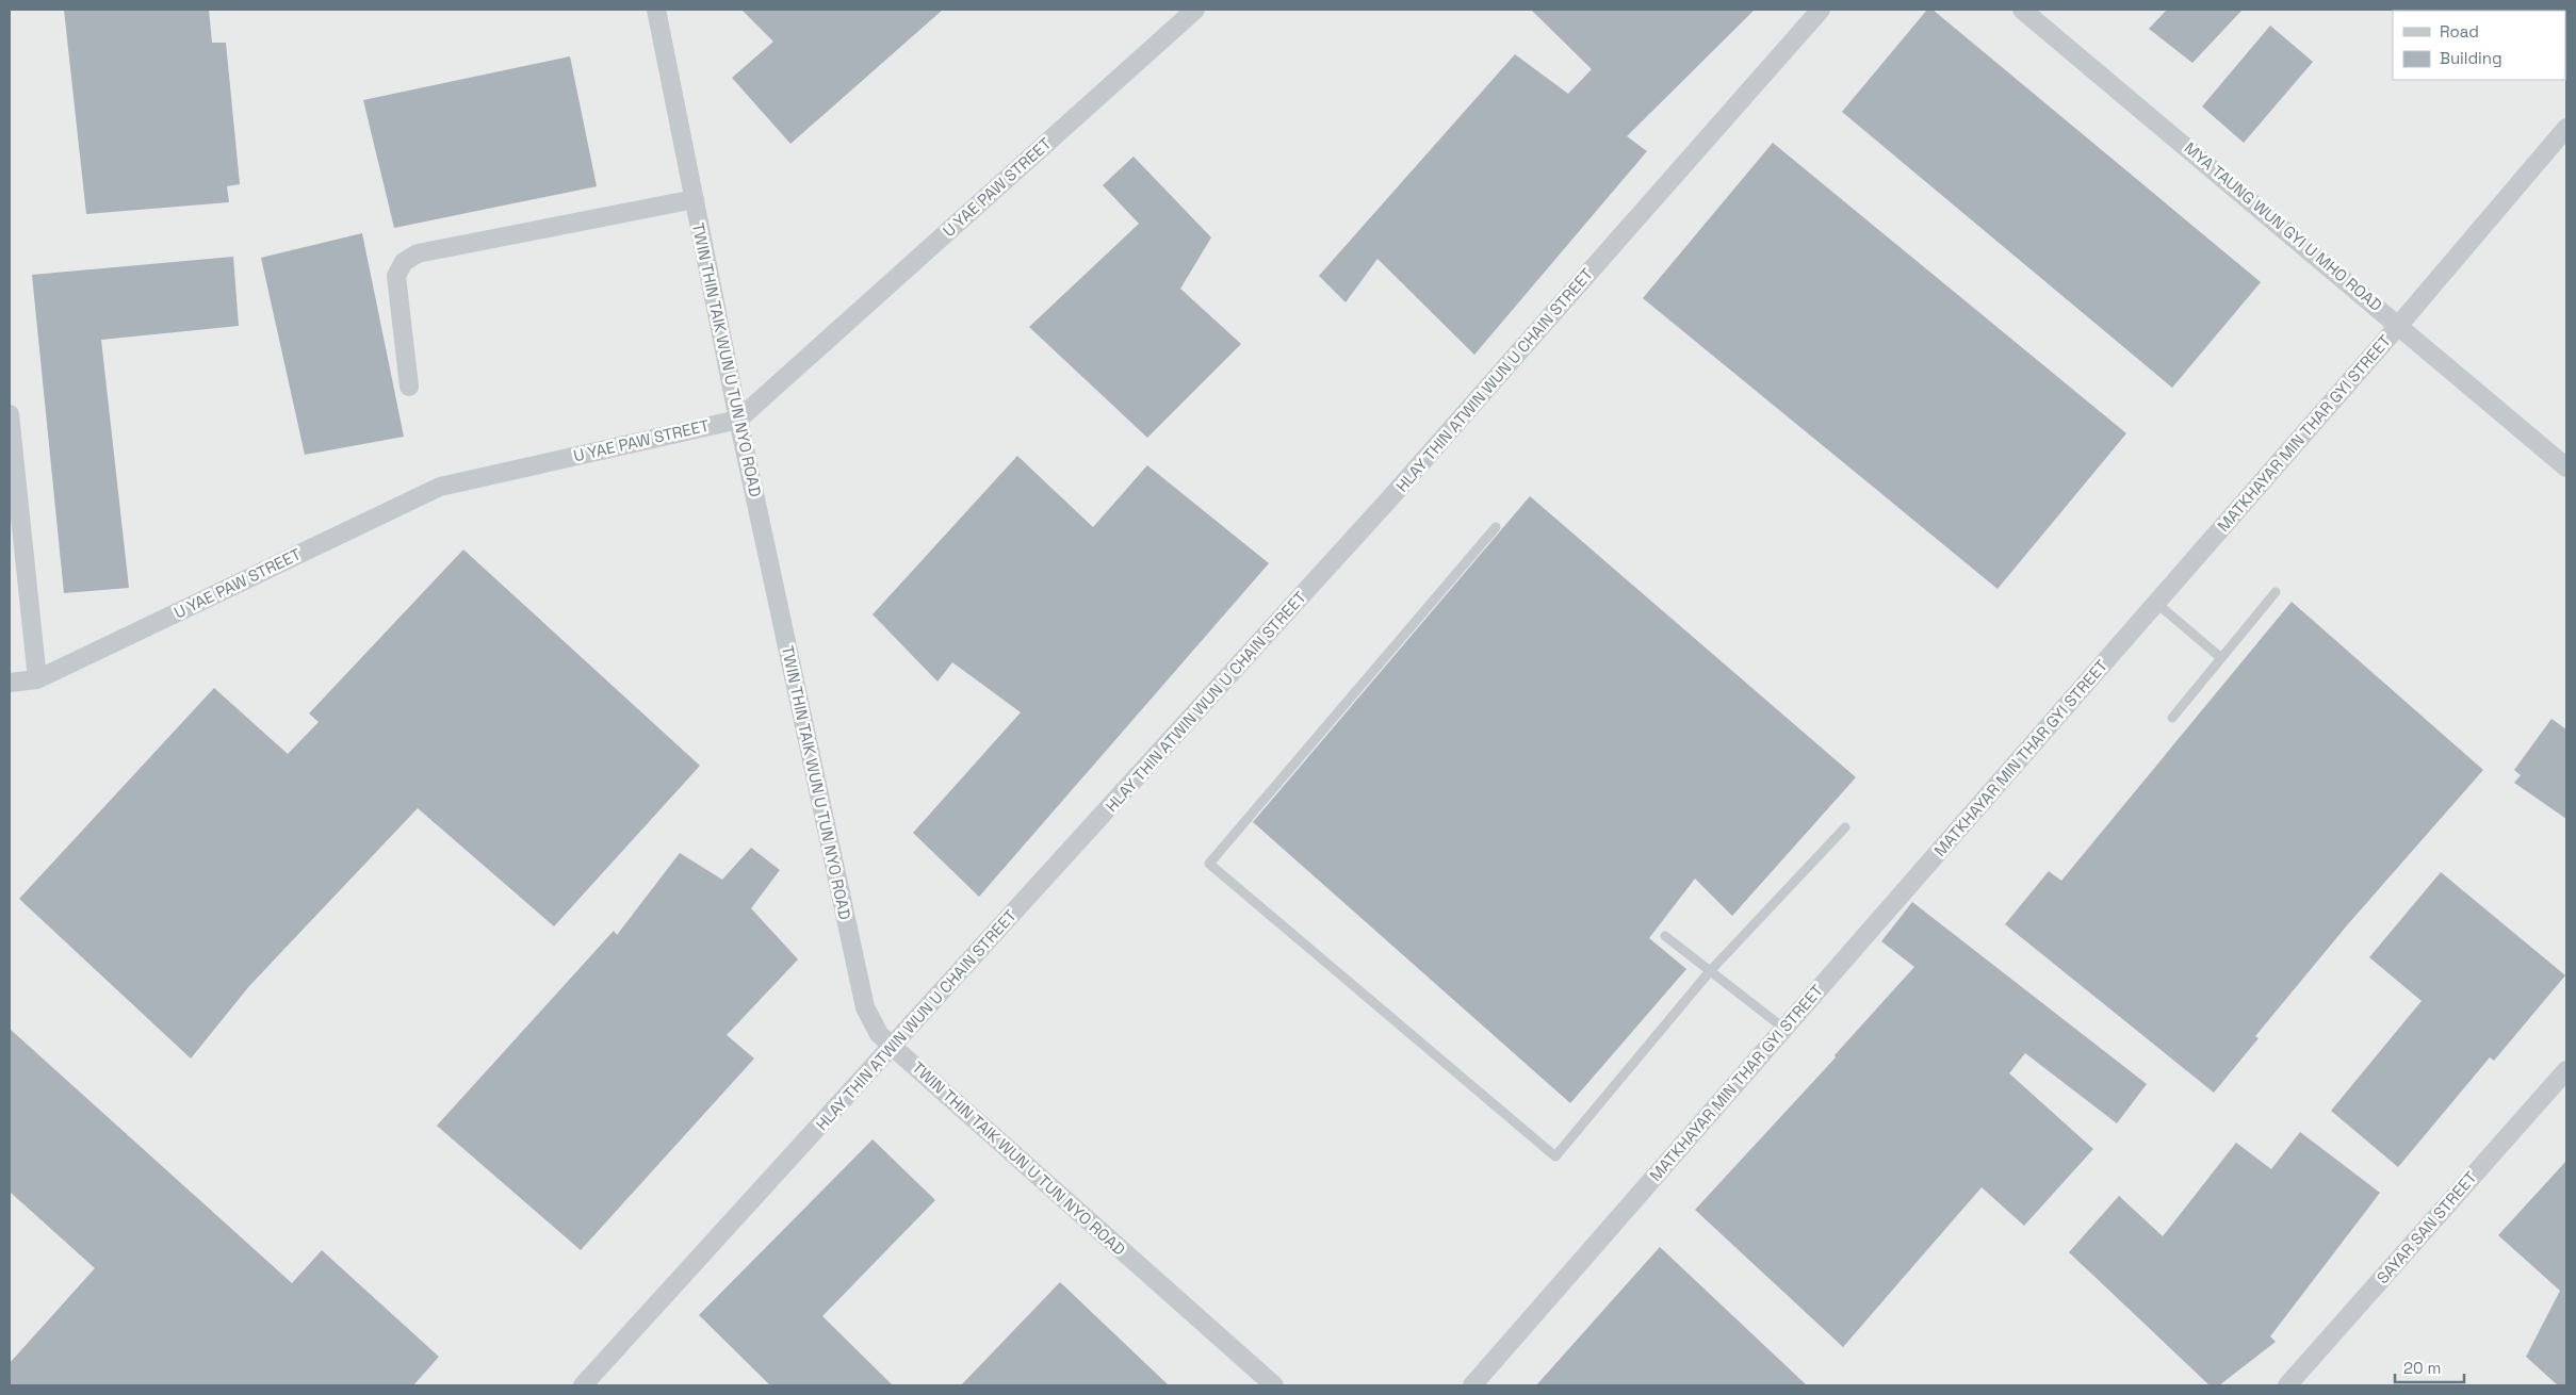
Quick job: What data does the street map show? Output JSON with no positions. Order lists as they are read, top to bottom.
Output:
{
  "streets": {
    "street": [
      "U YAE PAW STREET",
      "MYA TAUNG WUN GYI U MHO ROAD",
      "TWIN THIN TAIK WUN U TUN NYO ROAD",
      "HLAY THIN ATWIN WUN U CHAIN STREET",
      "MATKHAYAR MIN THAR GYI STREET",
      "SAYAR SAN STREET"
    ]
  },
  "crossings": [
    ["U YAE PAW STREET", "TWIN THIN TAIK WUN U TUN NYO ROAD"],
    ["MYA TAUNG WUN GYI U MHO ROAD", "MATKHAYAR MIN THAR GYI STREET"],
    ["TWIN THIN TAIK WUN U TUN NYO ROAD", "HLAY THIN ATWIN WUN U CHAIN STREET"]
  ],
  "legend": ["Road", "Building"],
  "scale_bar": "20 m"
}
